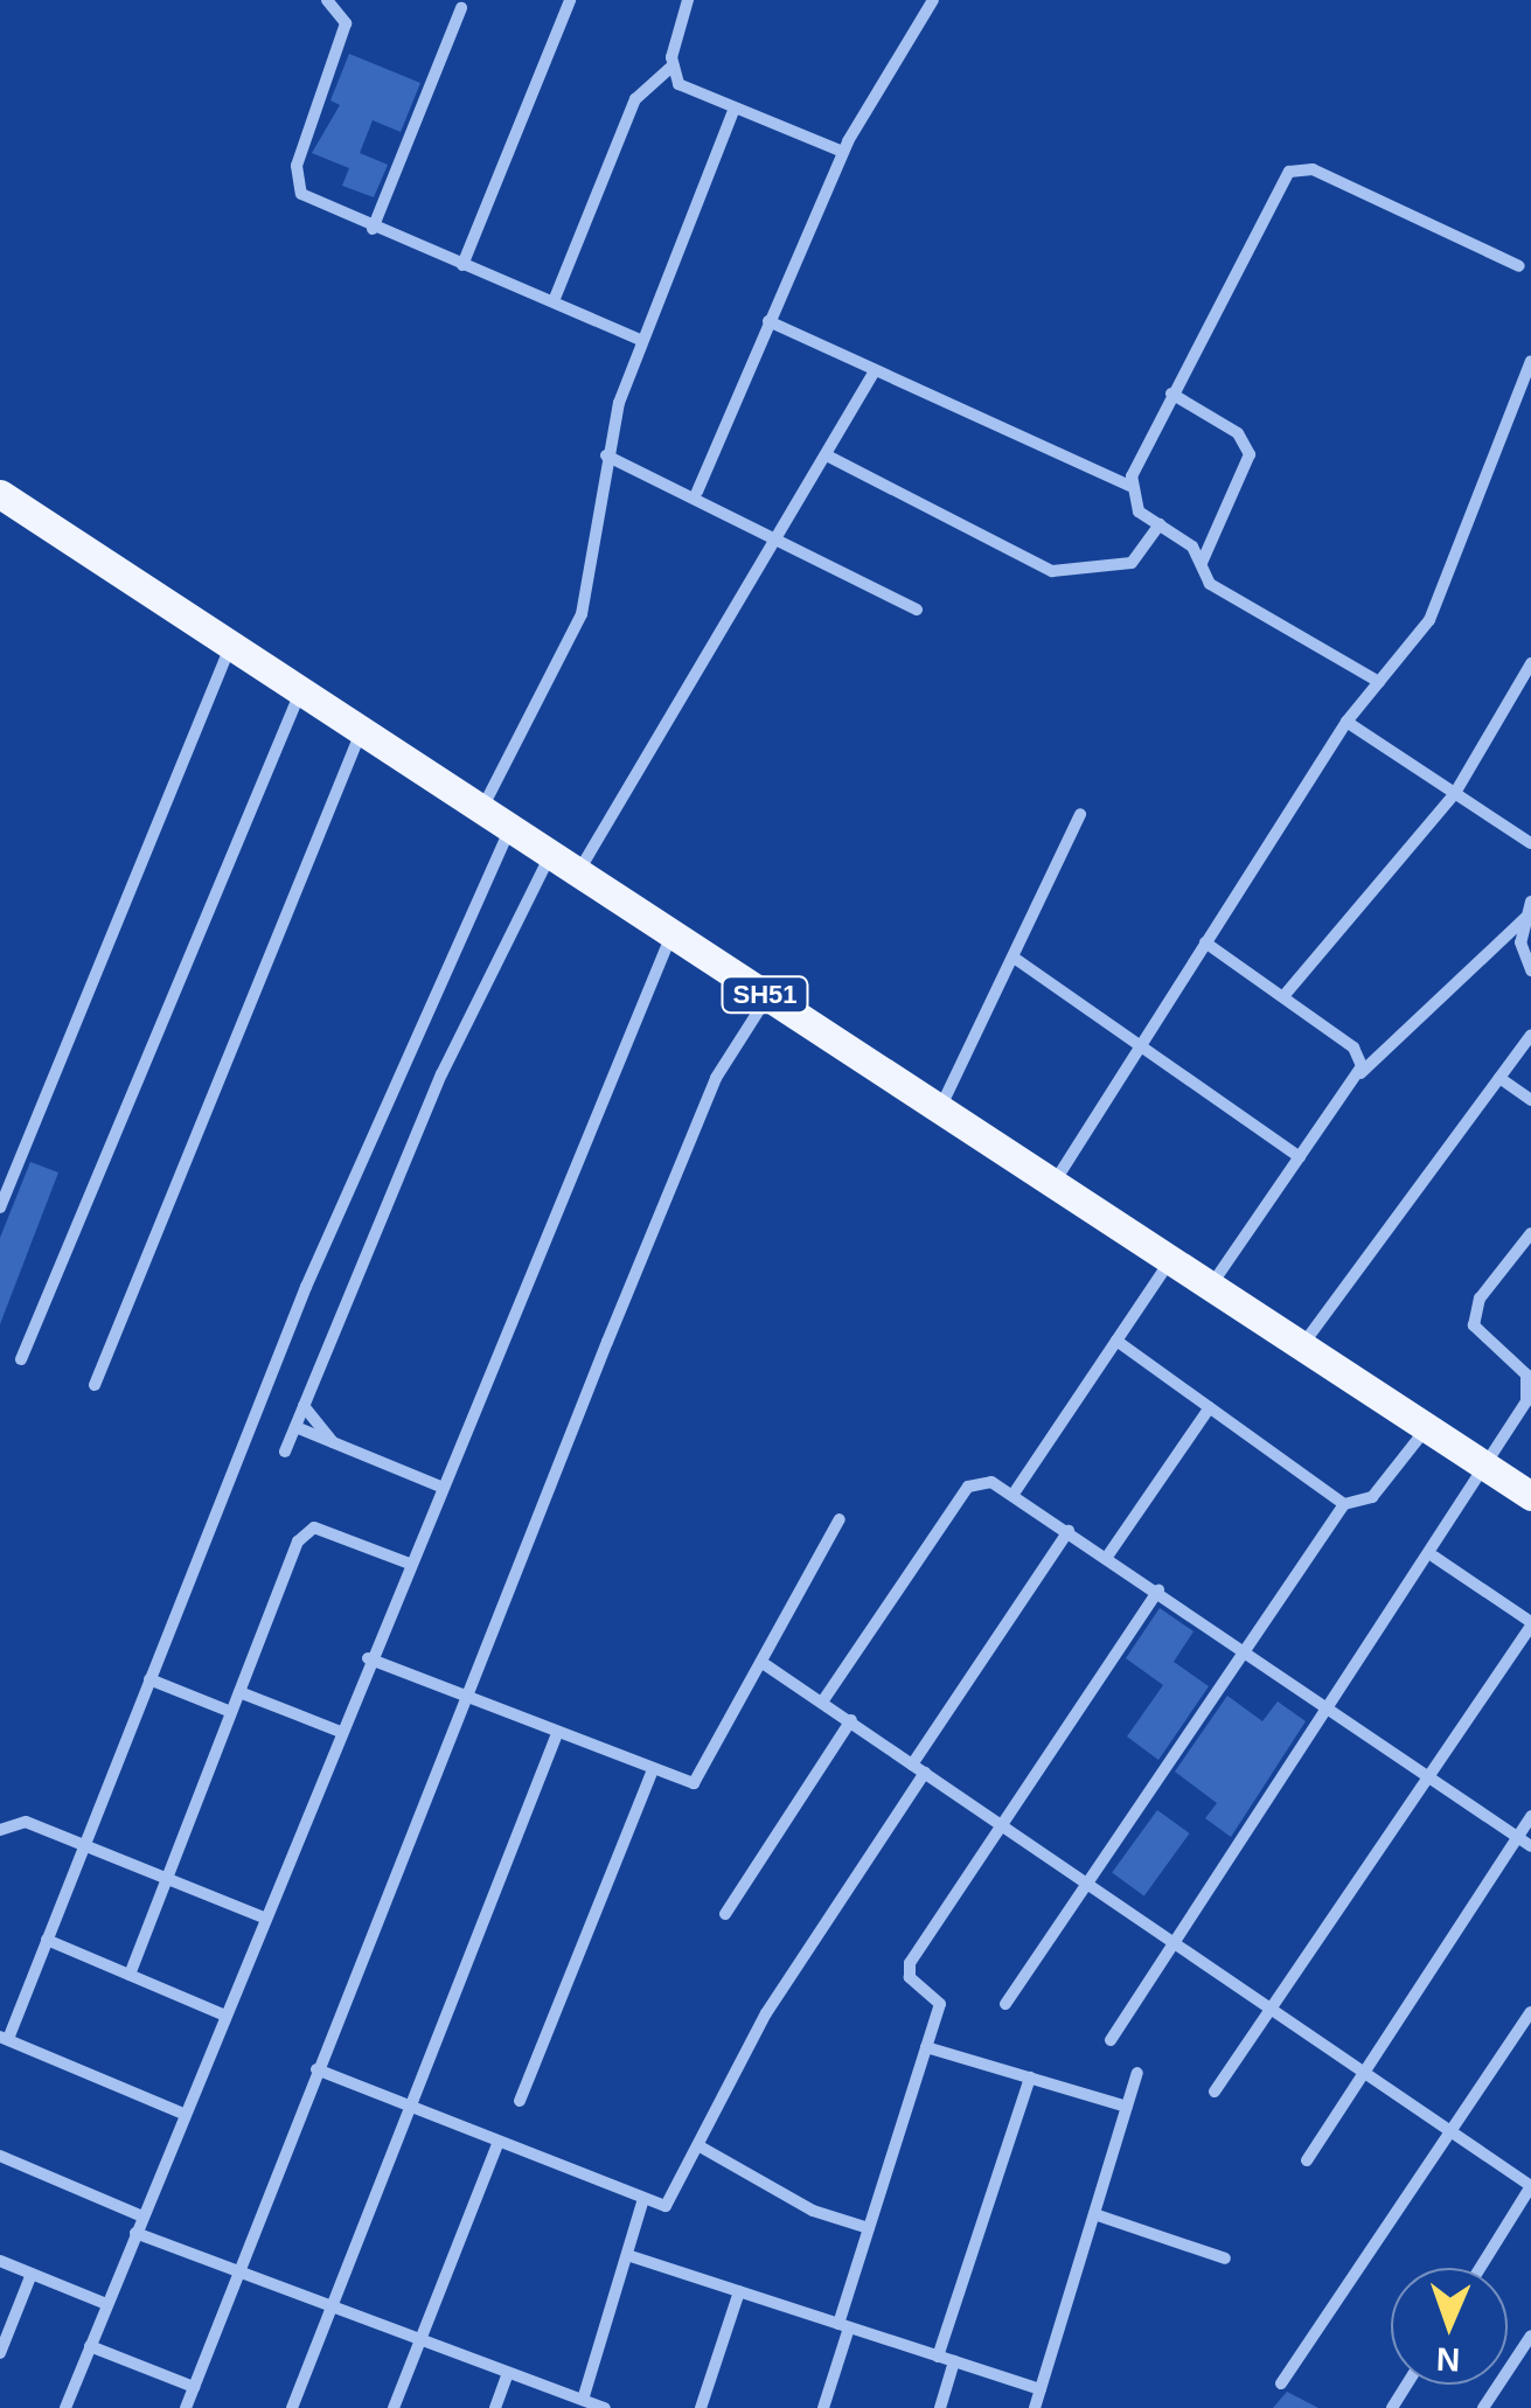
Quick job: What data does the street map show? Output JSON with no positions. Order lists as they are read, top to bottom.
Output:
{
  "streets": {
    "main road": ["SH51"]
  },
  "north": "bottom"
}
